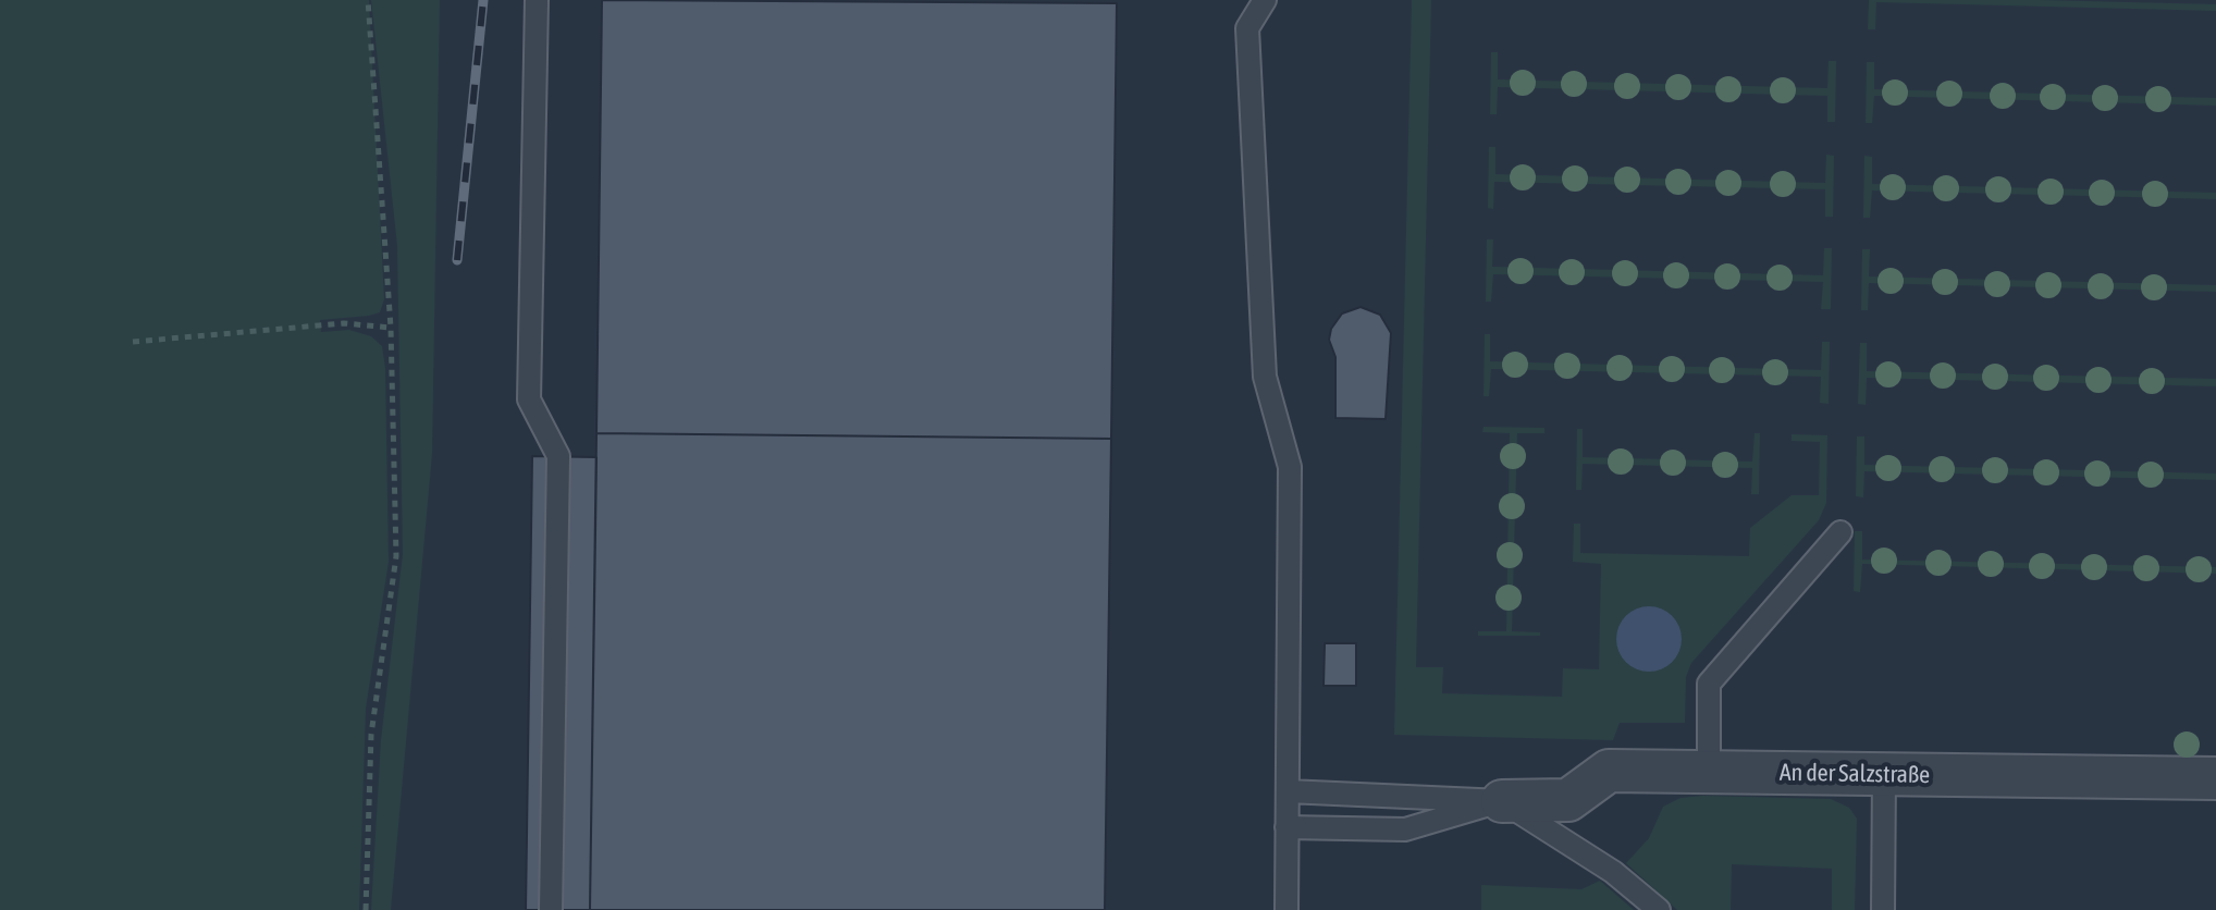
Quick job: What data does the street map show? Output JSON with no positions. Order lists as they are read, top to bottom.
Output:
{
  "streets": {
    "street": ["An der Salzstraße"]
  }
}
